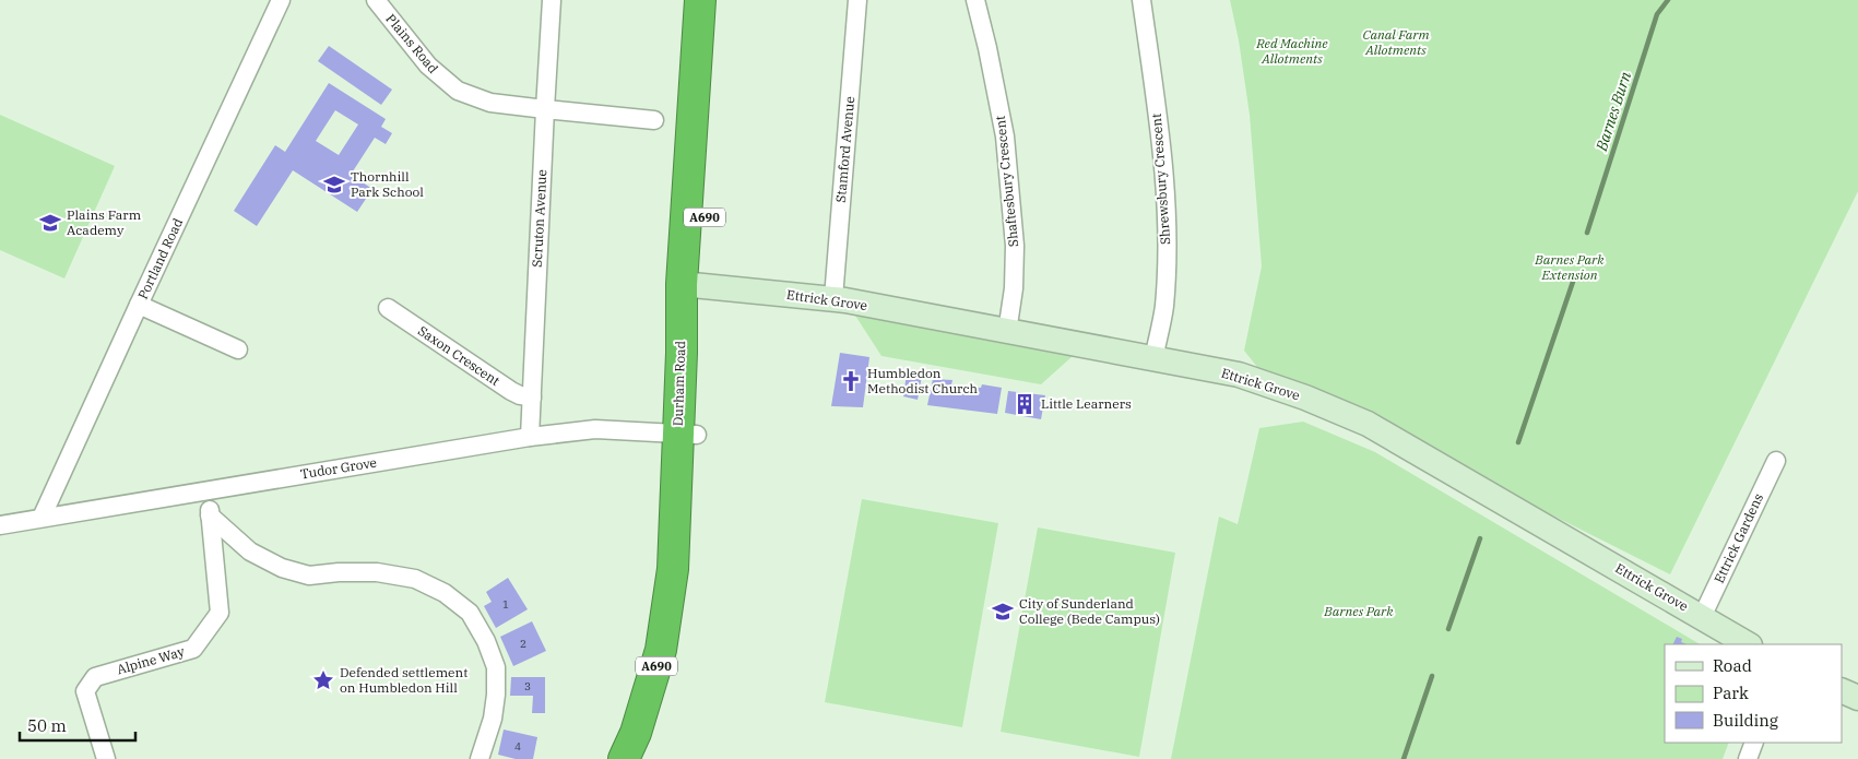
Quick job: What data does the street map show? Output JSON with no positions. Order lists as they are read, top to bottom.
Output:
{
  "streets": {
    "highway": ["A690", "Durham Road"],
    "street": [
      "Plains Road",
      "Stamford Avenue",
      "Shrewsbury Crescent",
      "Shaftesbury Crescent",
      "Scruton Avenue",
      "Portland Road",
      "Ettrick Grove",
      "Saxon Crescent",
      "Tudor Grove",
      "Ettrick Gardens",
      "Alpine Way"
    ]
  },
  "crossings": [
    ["Plains Road", "Scruton Avenue"],
    ["Stamford Avenue", "Ettrick Grove"],
    ["Shrewsbury Crescent", "Ettrick Grove"],
    ["Shaftesbury Crescent", "Ettrick Grove"],
    ["Scruton Avenue", "Saxon Crescent"],
    ["Scruton Avenue", "Tudor Grove"],
    ["Portland Road", "Tudor Grove"],
    ["Ettrick Grove", "Durham Road"],
    ["Ettrick Grove", "Ettrick Gardens"],
    ["Durham Road", "Tudor Grove"],
    ["Tudor Grove", "Alpine Way"]
  ],
  "water": ["Barnes Burn"],
  "parks": [
    "Canal Farm Allotments",
    "Red Machine Allotments",
    "Barnes Park Extension",
    "Barnes Park"
  ],
  "places": {
    "school or university": ["Thornhill Park School", "Plains Farm Academy", "City of Sunderland College (Bede Campus)"],
    "church": ["Humbledon Methodist Church"],
    "building": ["Little Learners"],
    "place": ["Defended settlement on Humbledon Hill"]
  },
  "house_numbers": [
    "1",
    "2",
    "3",
    "4"
  ],
  "legend": ["Road", "Park", "Building"],
  "scale_bar": "50 m"
}
